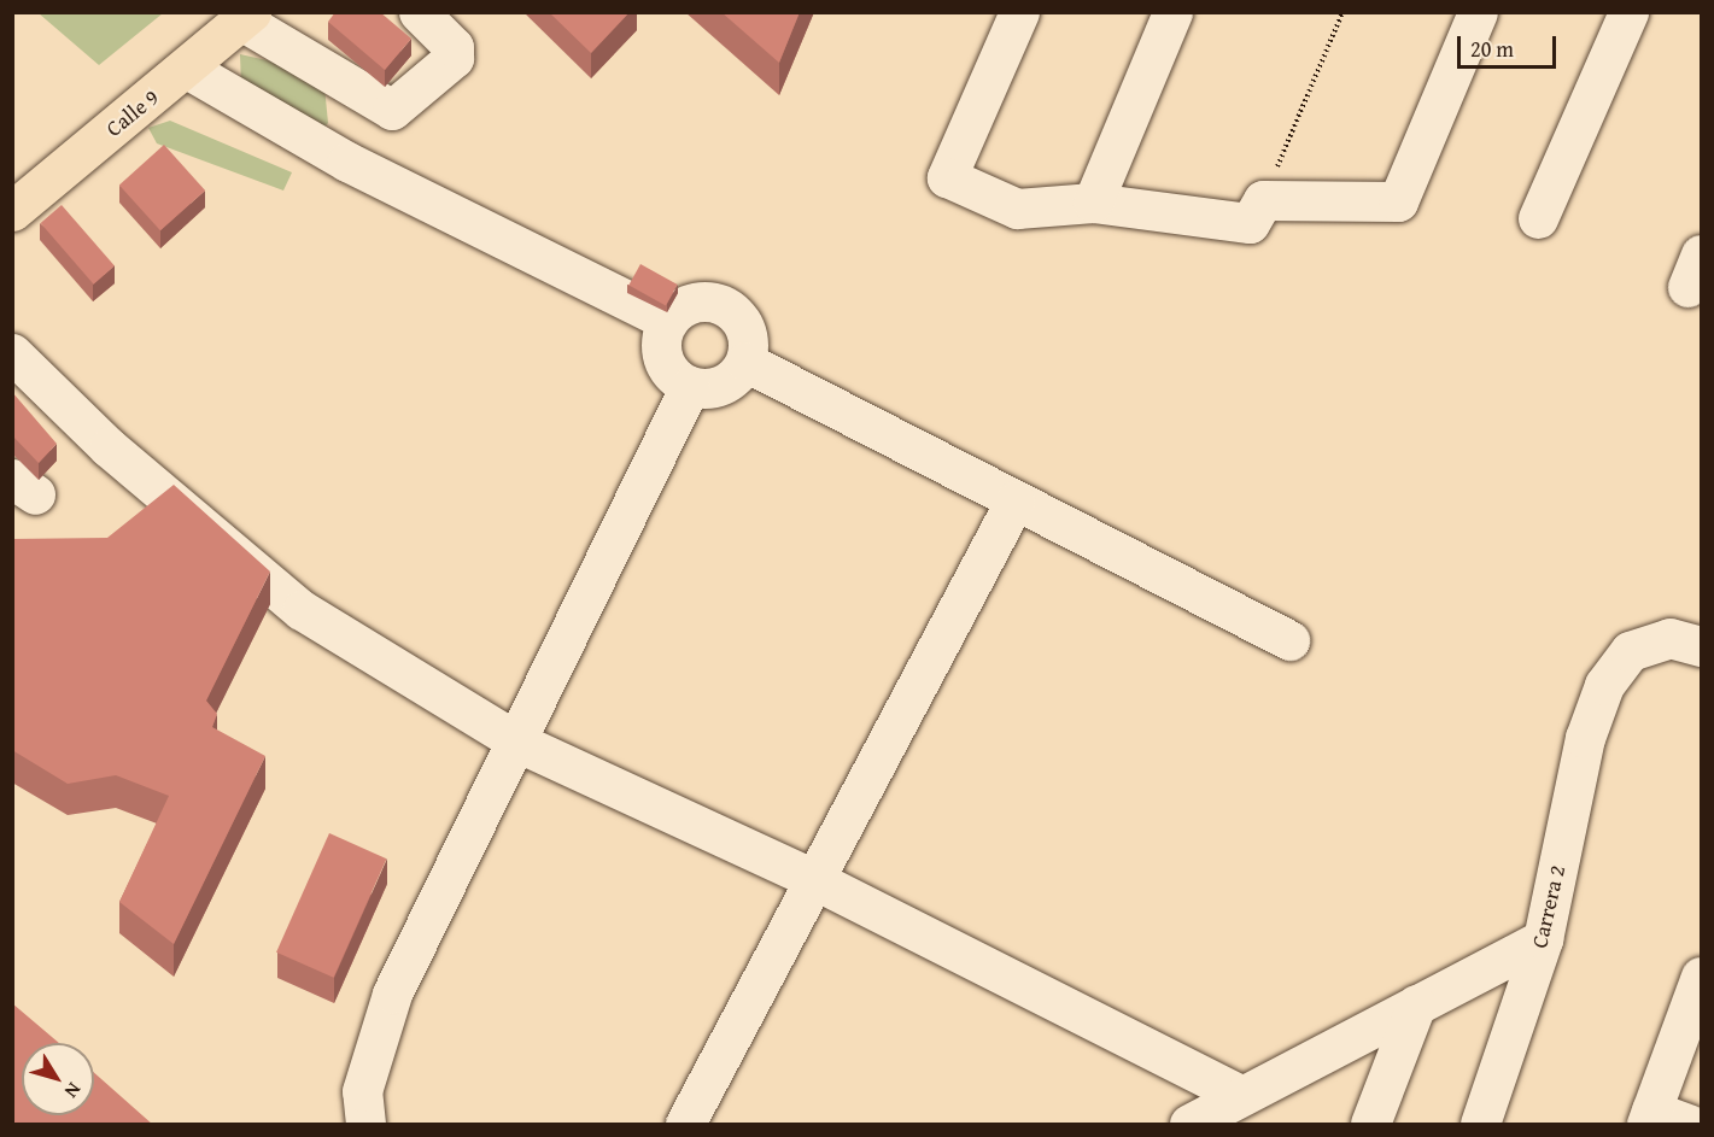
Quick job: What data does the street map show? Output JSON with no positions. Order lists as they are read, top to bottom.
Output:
{
  "streets": {
    "main road": ["Calle 9"],
    "street": ["Carrera 2"]
  },
  "scale_bar": "20 m",
  "north": "bottom right"
}
